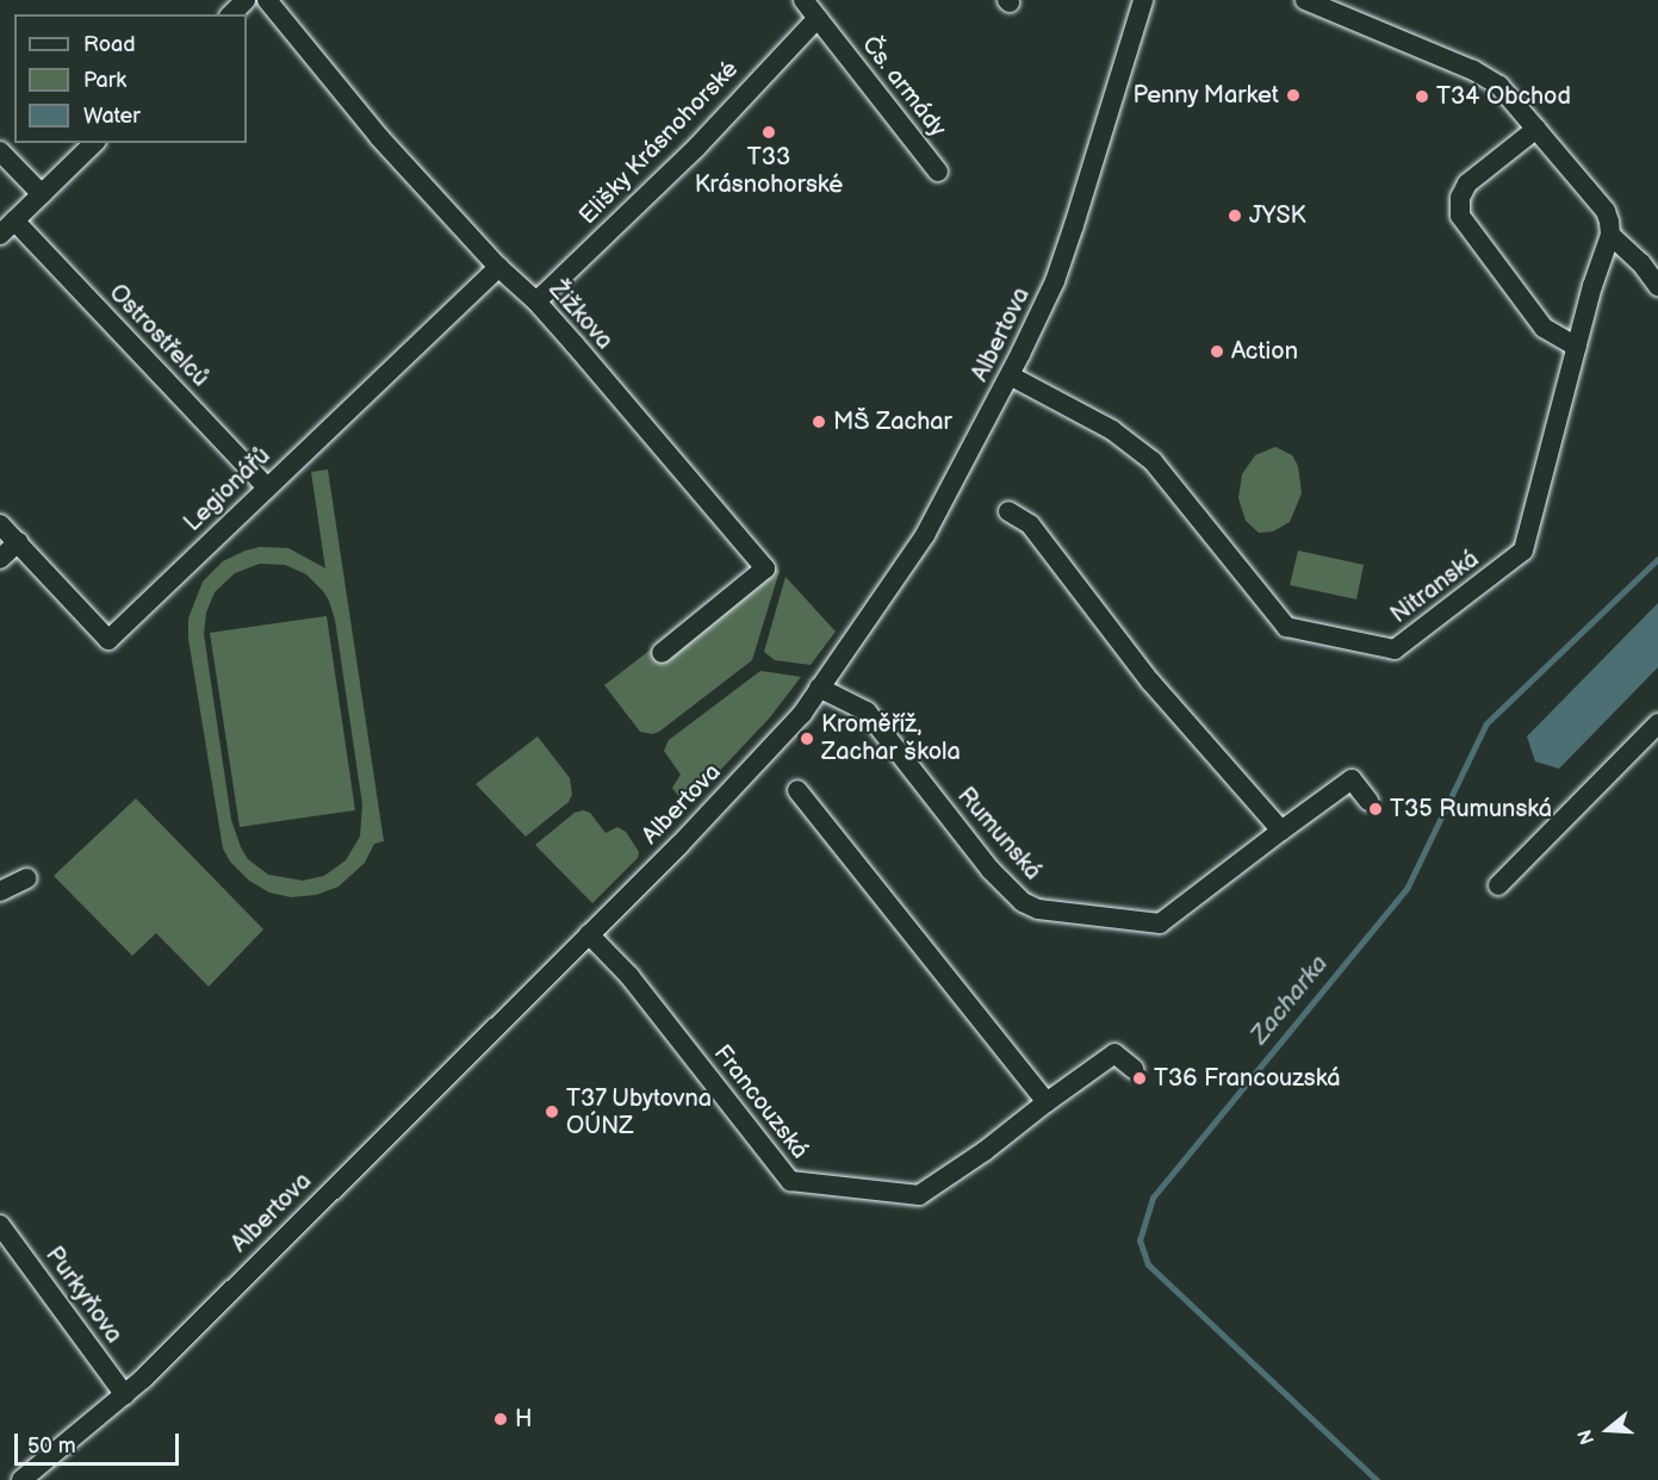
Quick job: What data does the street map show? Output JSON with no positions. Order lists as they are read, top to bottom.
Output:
{
  "streets": {
    "street": [
      "Čs. armády",
      "Elišky Krásnohorské",
      "Žižkova",
      "Albertova",
      "Ostrostřelců",
      "Legionářů",
      "Nitranská",
      "Rumunská",
      "Francouzská",
      "Purkyňova"
    ]
  },
  "crossings": [
    ["Čs. armády", "Elišky Krásnohorské"],
    ["Elišky Krásnohorské", "Žižkova"],
    ["Žižkova", "Legionářů"],
    ["Albertova", "Nitranská"],
    ["Albertova", "Rumunská"],
    ["Albertova", "Francouzská"],
    ["Albertova", "Purkyňova"],
    ["Ostrostřelců", "Legionářů"]
  ],
  "water": ["Zacharka"],
  "places": [
    "Penny Market",
    "T34 Obchod",
    "T33 Krásnohorské",
    "JYSK",
    "Action",
    "MŠ Zachar",
    "Kroměříž, Zachar škola",
    "T35 Rumunská",
    "T36 Francouzská",
    "T37 Ubytovna OÚNZ",
    "H"
  ],
  "legend": ["Road", "Park", "Water"],
  "scale_bar": "50 m",
  "north": "left"
}
